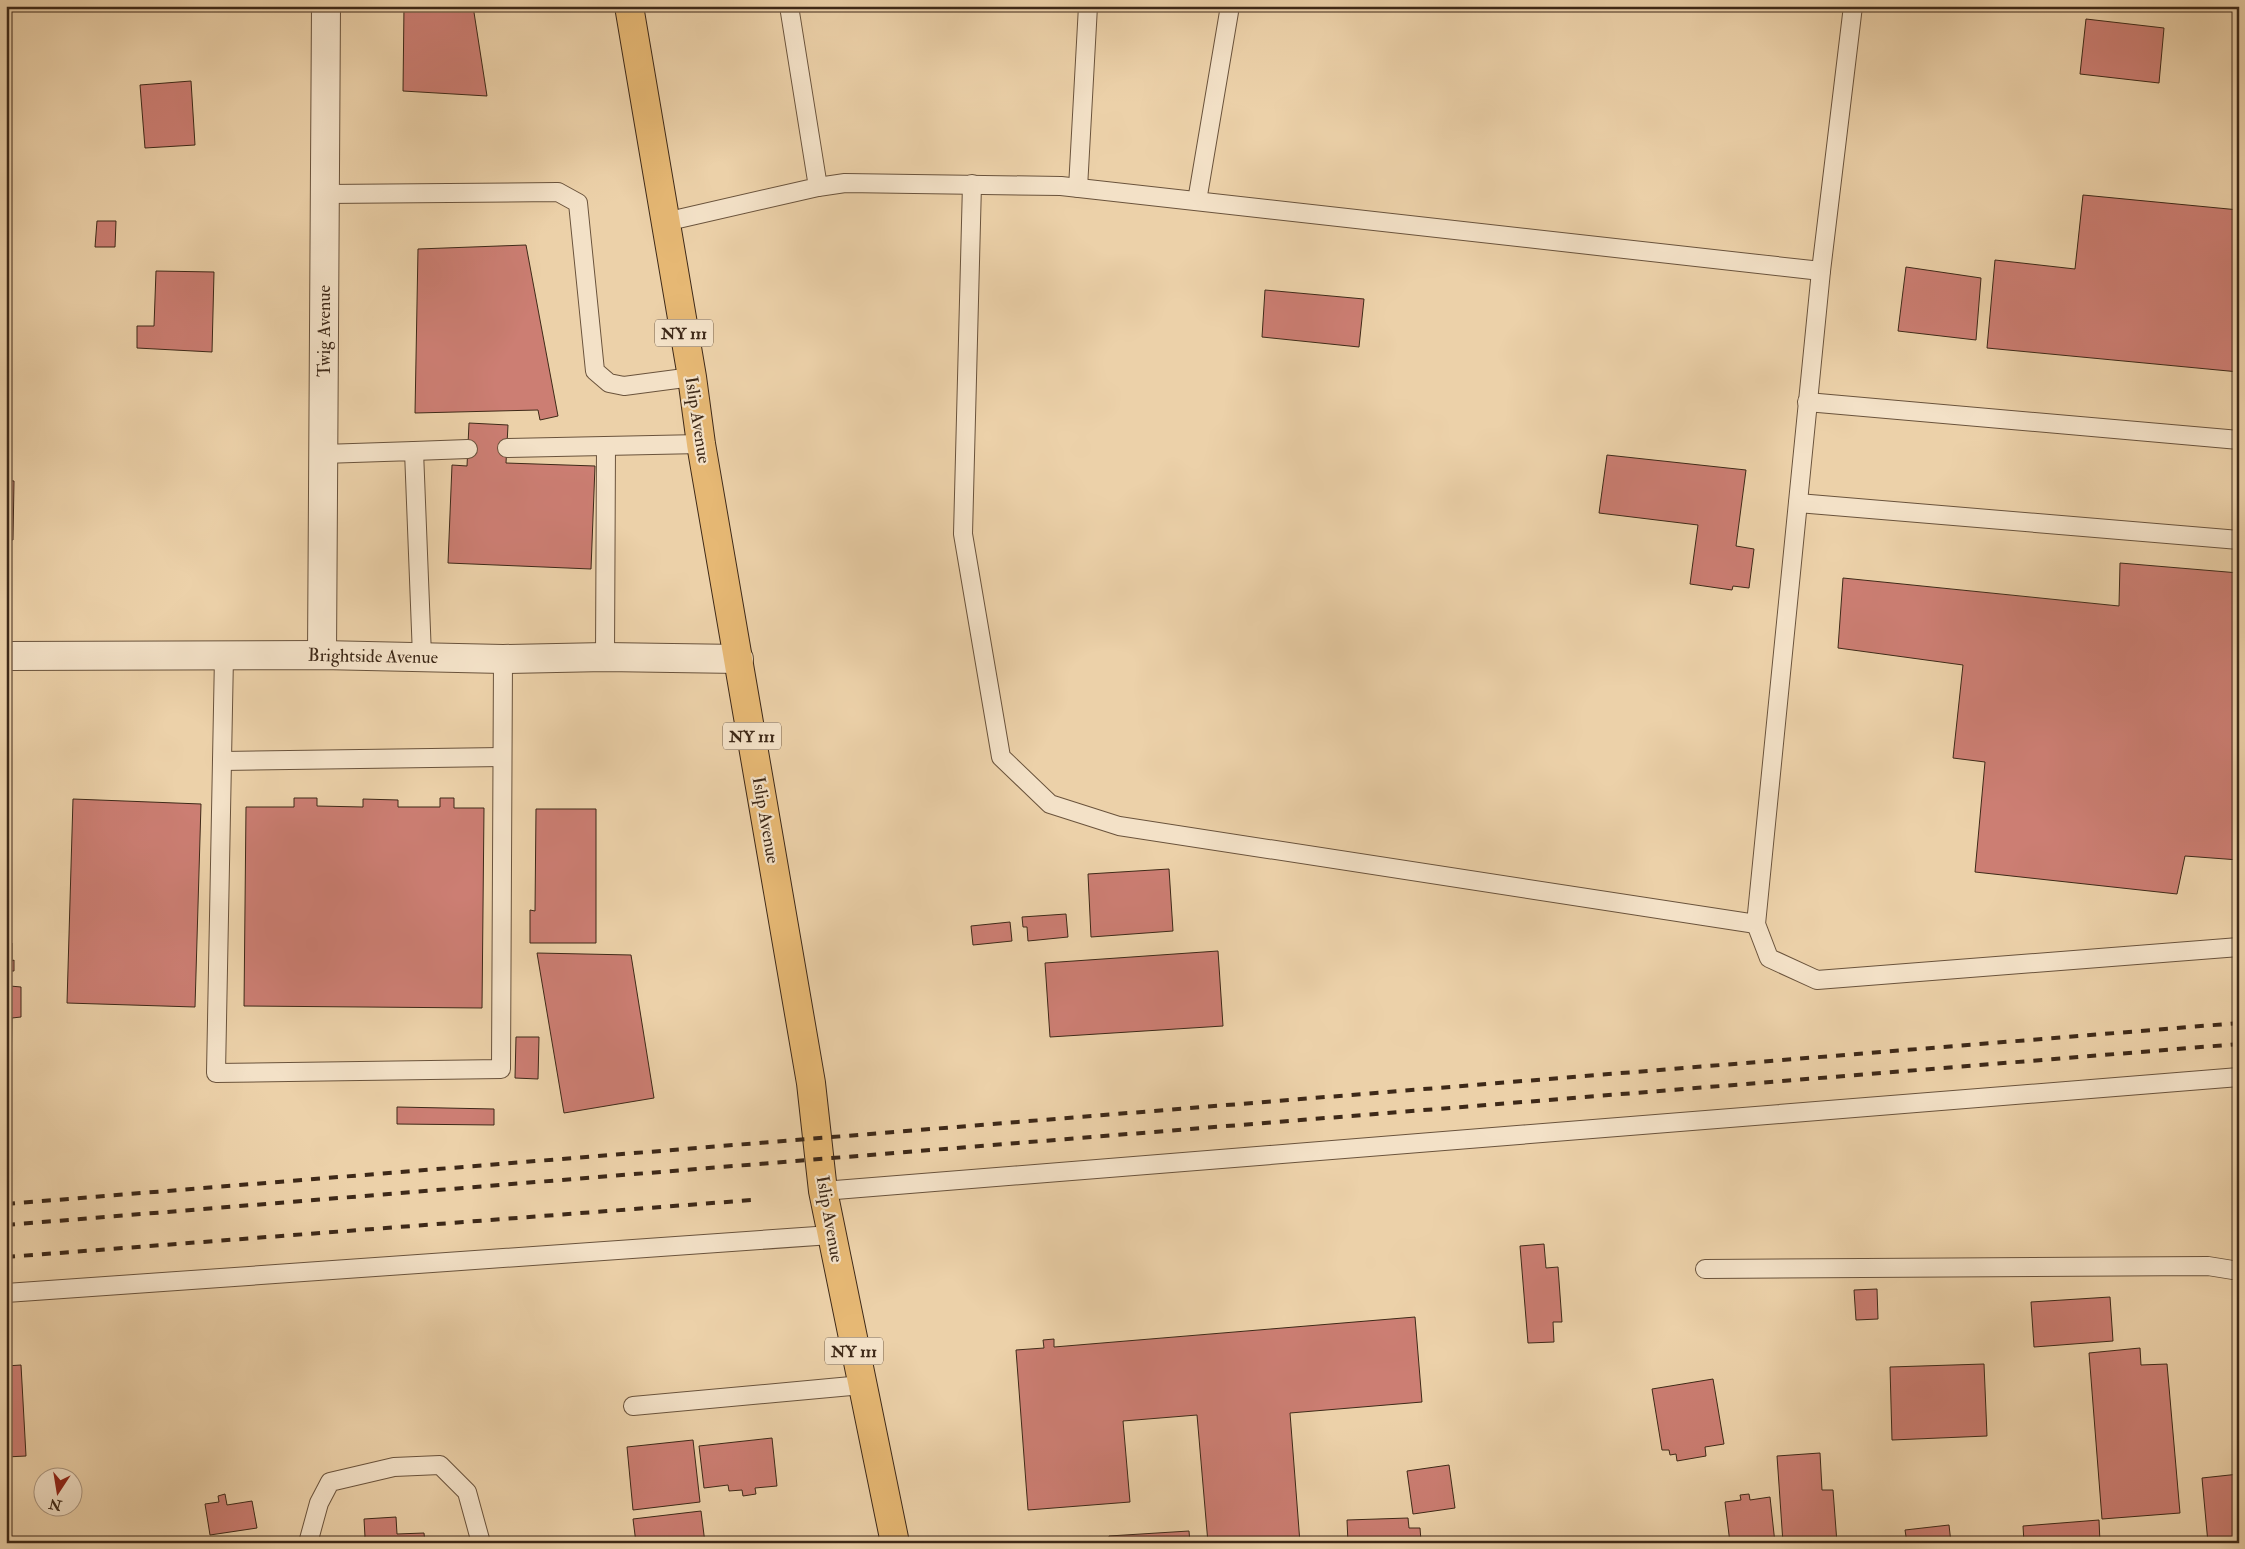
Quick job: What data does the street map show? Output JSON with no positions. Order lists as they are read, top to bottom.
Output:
{
  "streets": {
    "main road": ["NY 111", "Islip Avenue"],
    "street": ["Twig Avenue", "Brightside Avenue"]
  },
  "crossings": [
    ["Twig Avenue", "Brightside Avenue"],
    ["Islip Avenue", "Brightside Avenue"]
  ],
  "north": "bottom"
}
